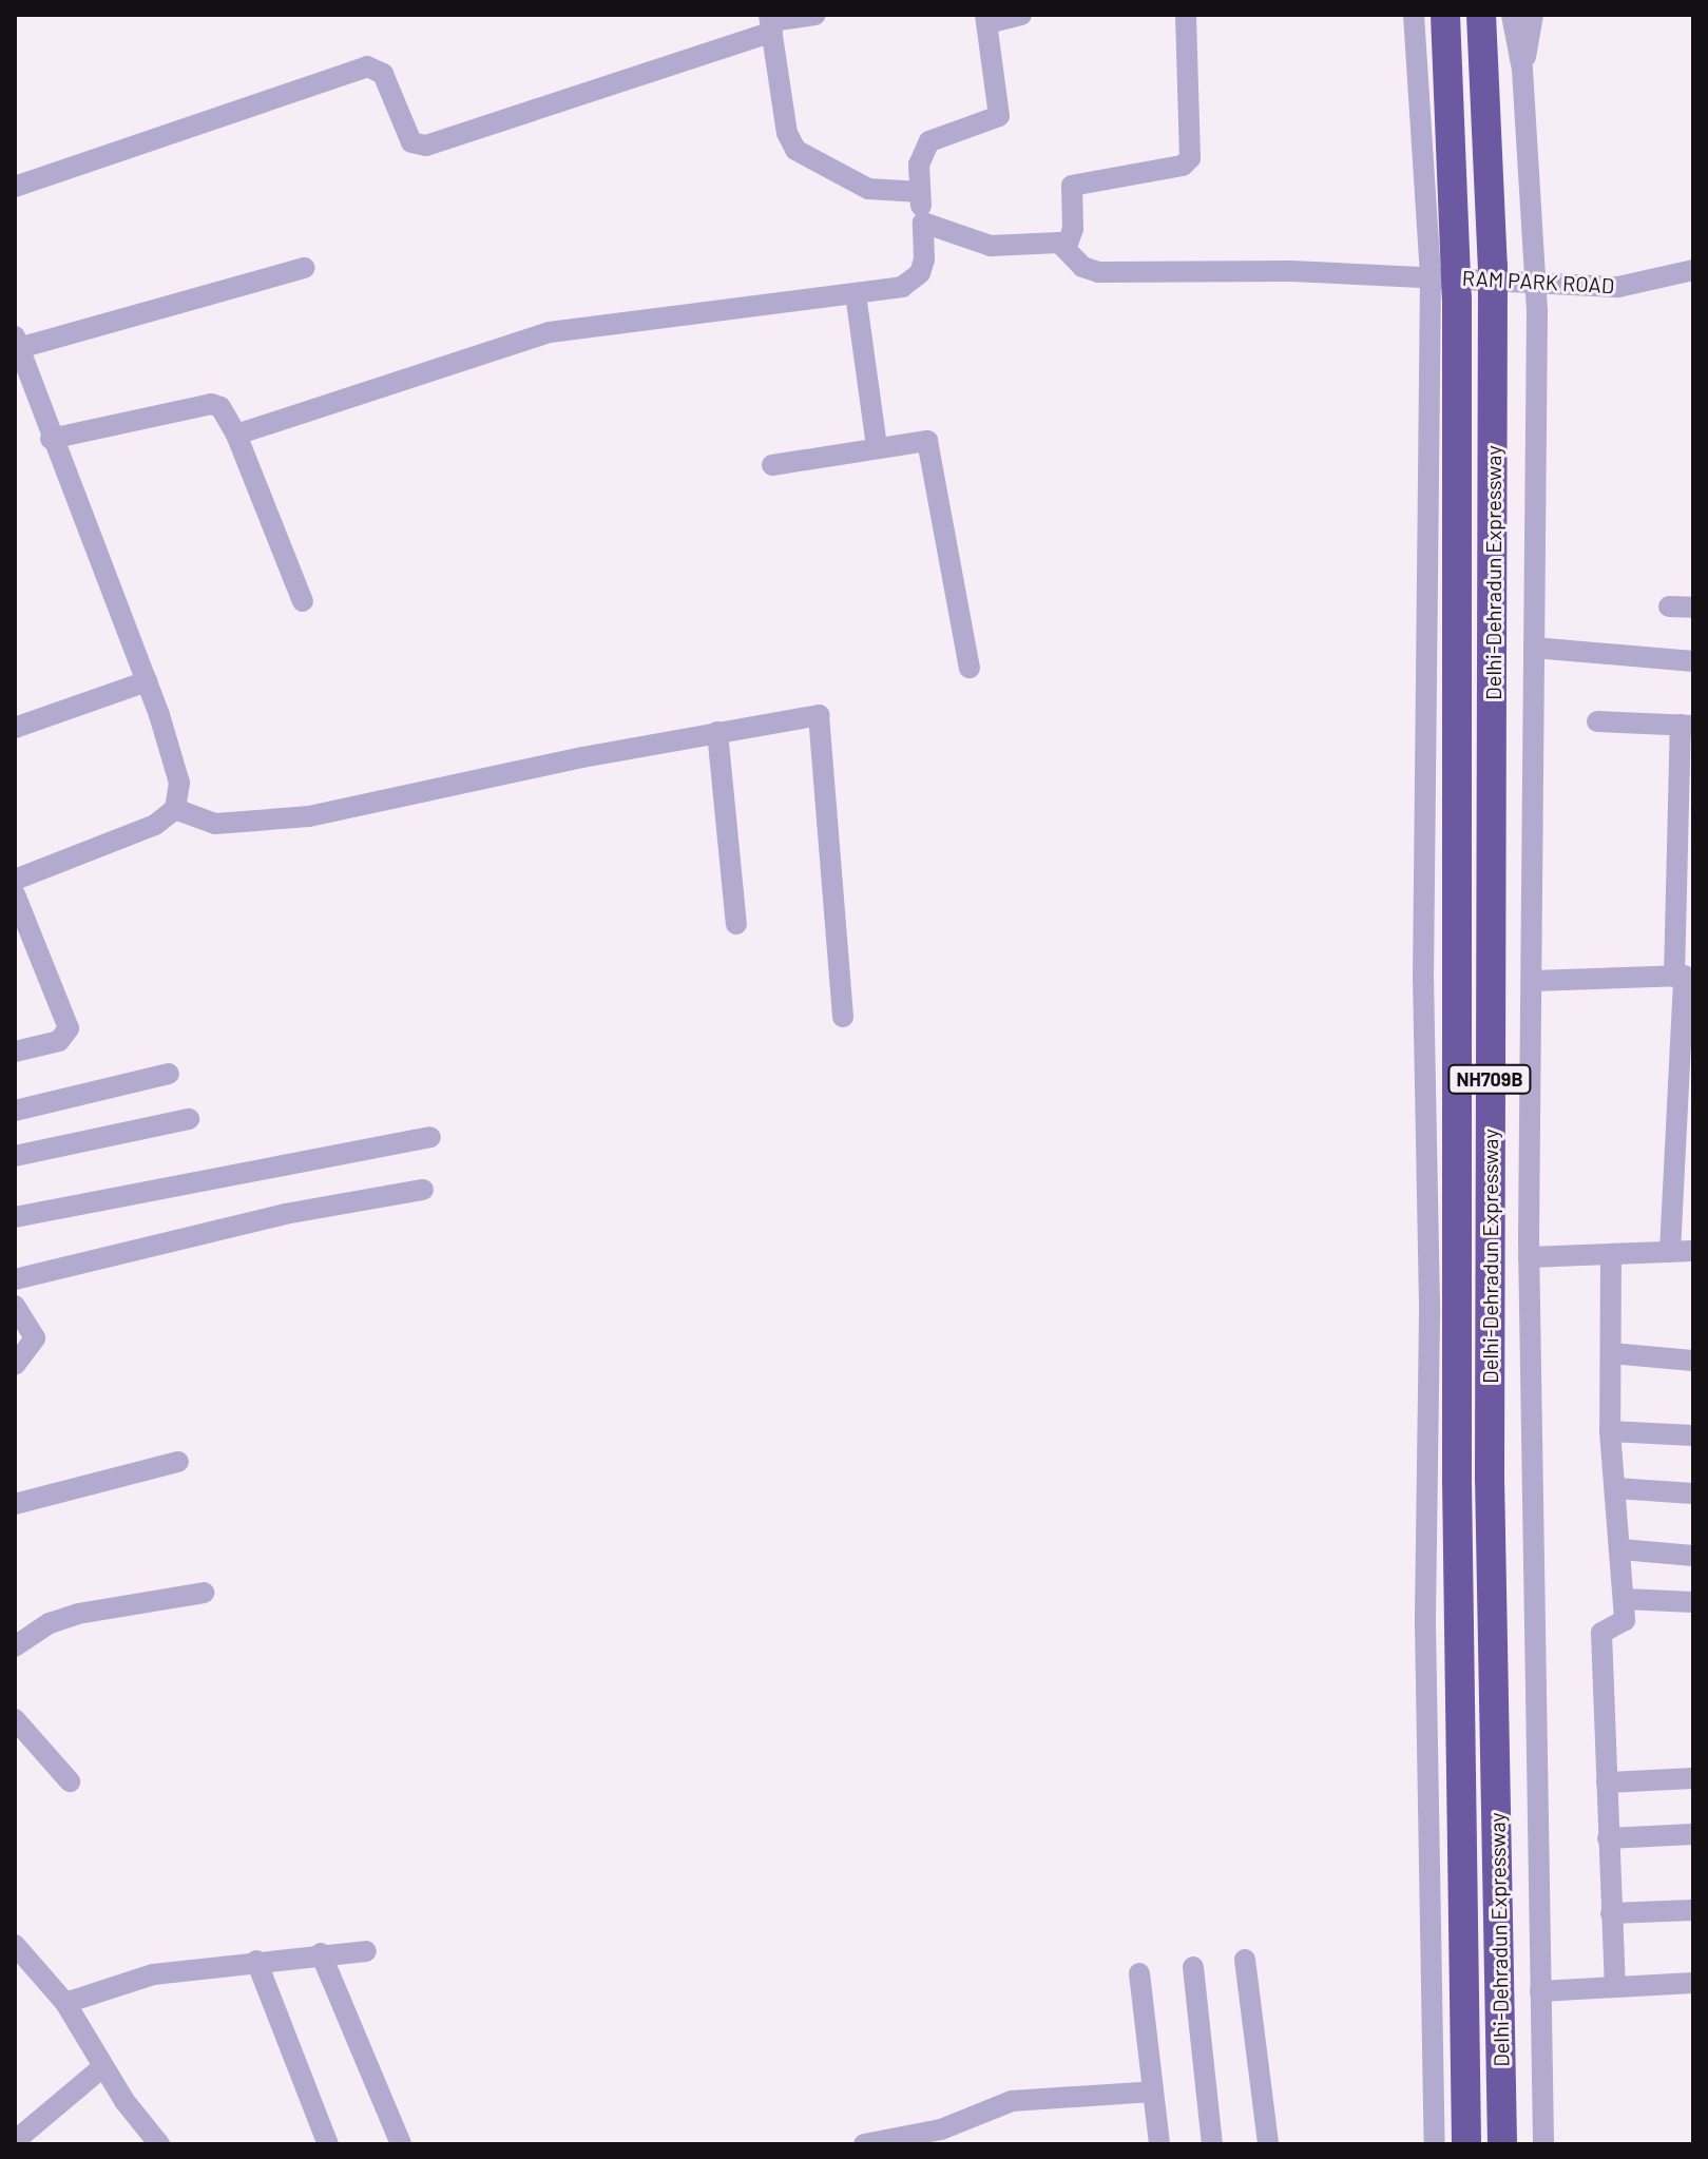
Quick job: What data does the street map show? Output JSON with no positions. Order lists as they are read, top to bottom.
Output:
{
  "streets": {
    "highway": ["Delhi-Dehradun Expressway", "NH709B"],
    "street": ["RAM PARK ROAD"]
  }
}
